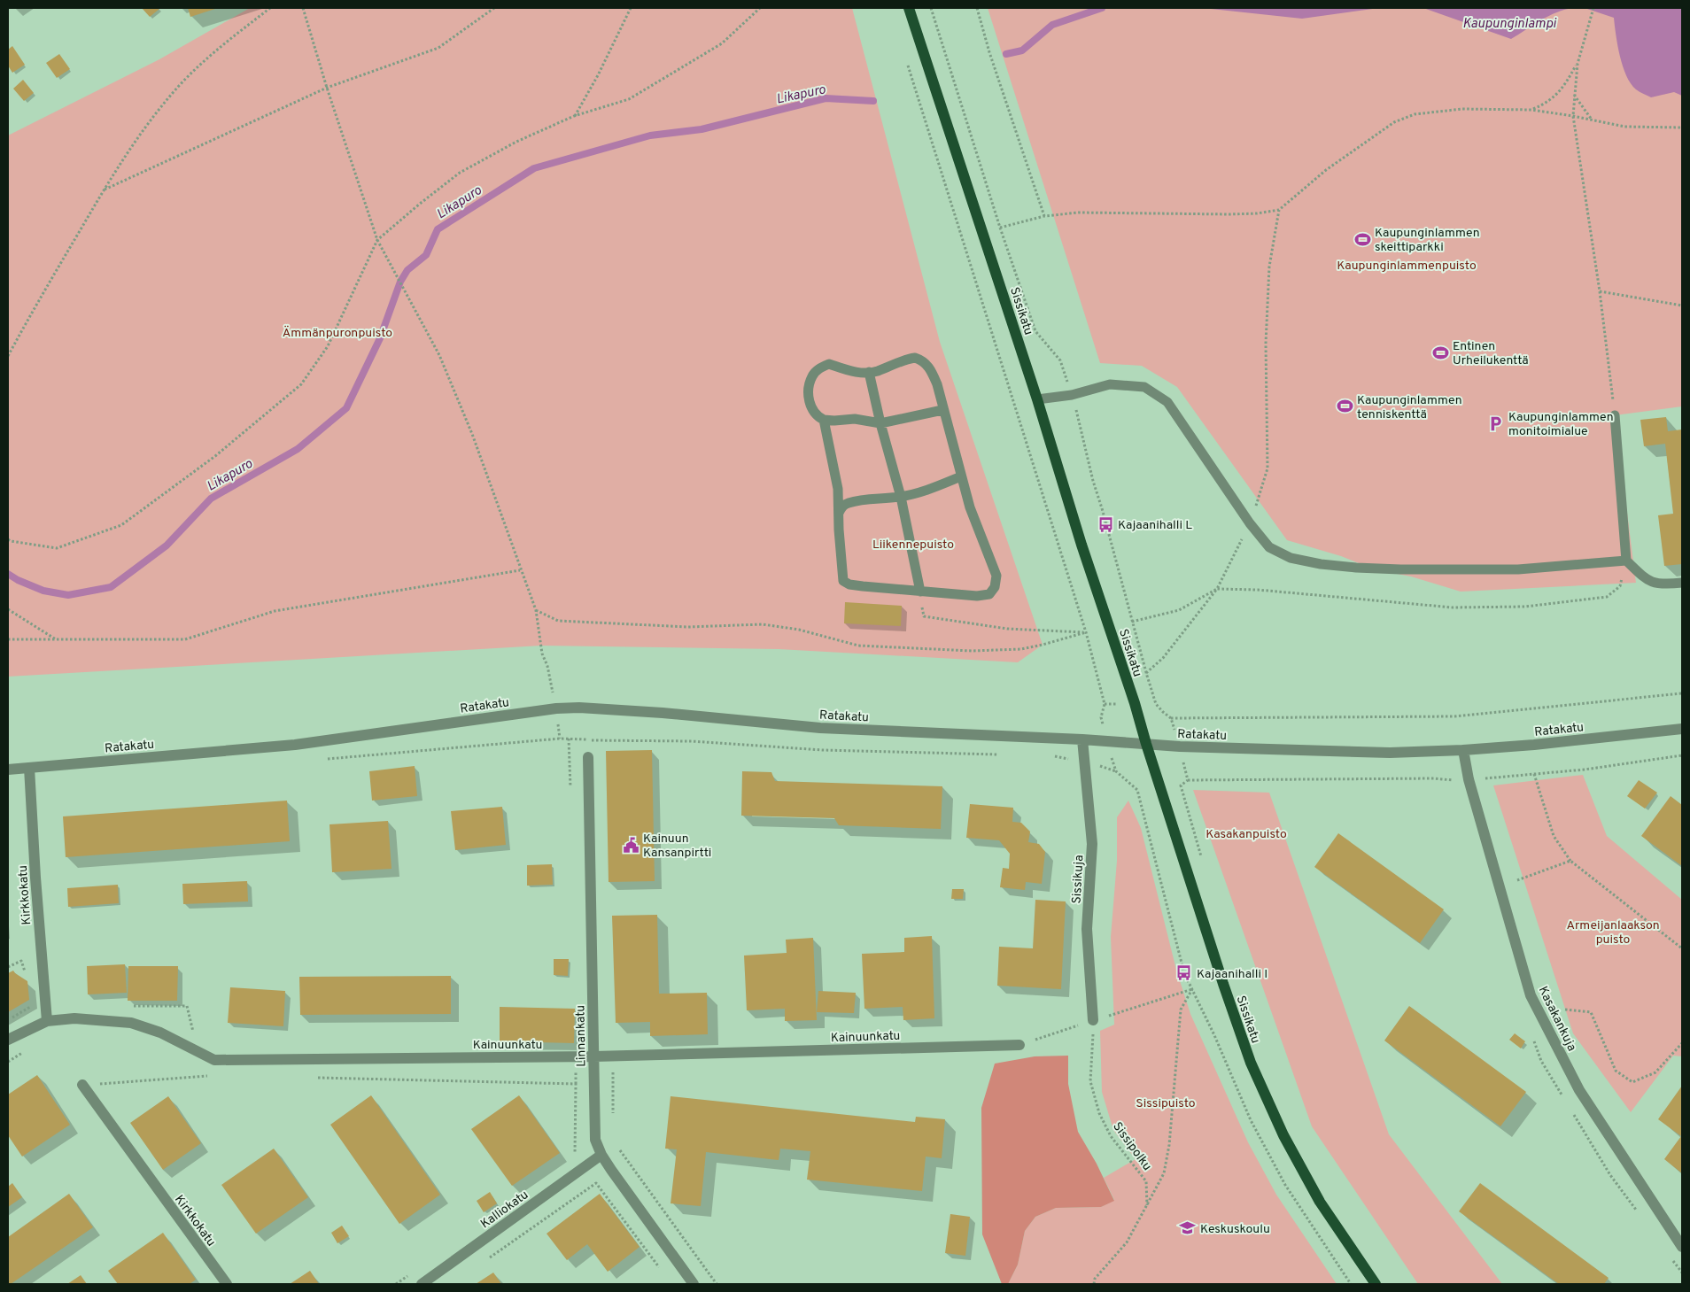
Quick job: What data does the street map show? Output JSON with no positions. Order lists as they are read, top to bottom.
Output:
{
  "streets": {
    "main road": ["Sissikatu"],
    "street": [
      "Ratakatu",
      "Sissikuja",
      "Kirkkokatu",
      "Kasakankuja",
      "Linnankatu",
      "Kainuunkatu",
      "Kalliokatu"
    ],
    "path": ["Sissipolku"]
  },
  "crossings": [
    ["Sissikatu", "Ratakatu"],
    ["Ratakatu", "Sissikuja"],
    ["Ratakatu", "Kirkkokatu"],
    ["Ratakatu", "Kasakankuja"],
    ["Sissikuja", "Sissipolku"],
    ["Kirkkokatu", "Kainuunkatu"],
    ["Linnankatu", "Kainuunkatu"],
    ["Linnankatu", "Kalliokatu"]
  ],
  "water": ["Kaupunginlampi", "Likapuro"],
  "parks": [
    "Kaupunginlammenpuisto",
    "Ämmänpuronpuisto",
    "Liikennepuisto",
    "Kasakanpuisto",
    "Armeijanlaakson puisto",
    "Sissipuisto"
  ],
  "places": {
    "sports": ["Kaupunginlammen skeittiparkki", "Entinen Urheilukenttä", "Kaupunginlammen tenniskenttä"],
    "parking": ["Kaupunginlammen monitoimialue"],
    "bus stop": ["Kajaanihalli L", "Kajaanihalli I"],
    "public building": ["Kainuun Kansanpirtti"],
    "school or university": ["Keskuskoulu"]
  }
}
